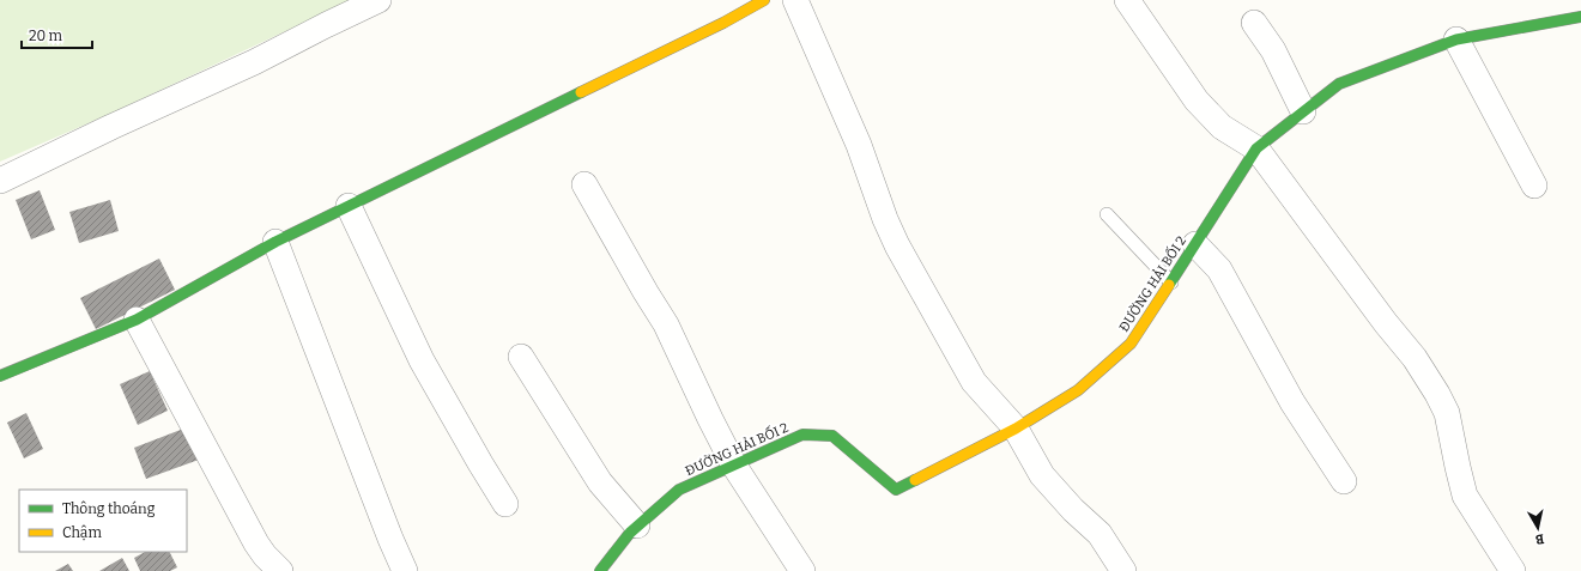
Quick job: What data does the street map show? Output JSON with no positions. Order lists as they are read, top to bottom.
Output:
{
  "streets": {
    "street": ["ĐƯỜNG HẢI BỐI 2"]
  },
  "legend": ["Thông thoáng", "Chậm"],
  "scale_bar": "20 m",
  "north": "bottom"
}
